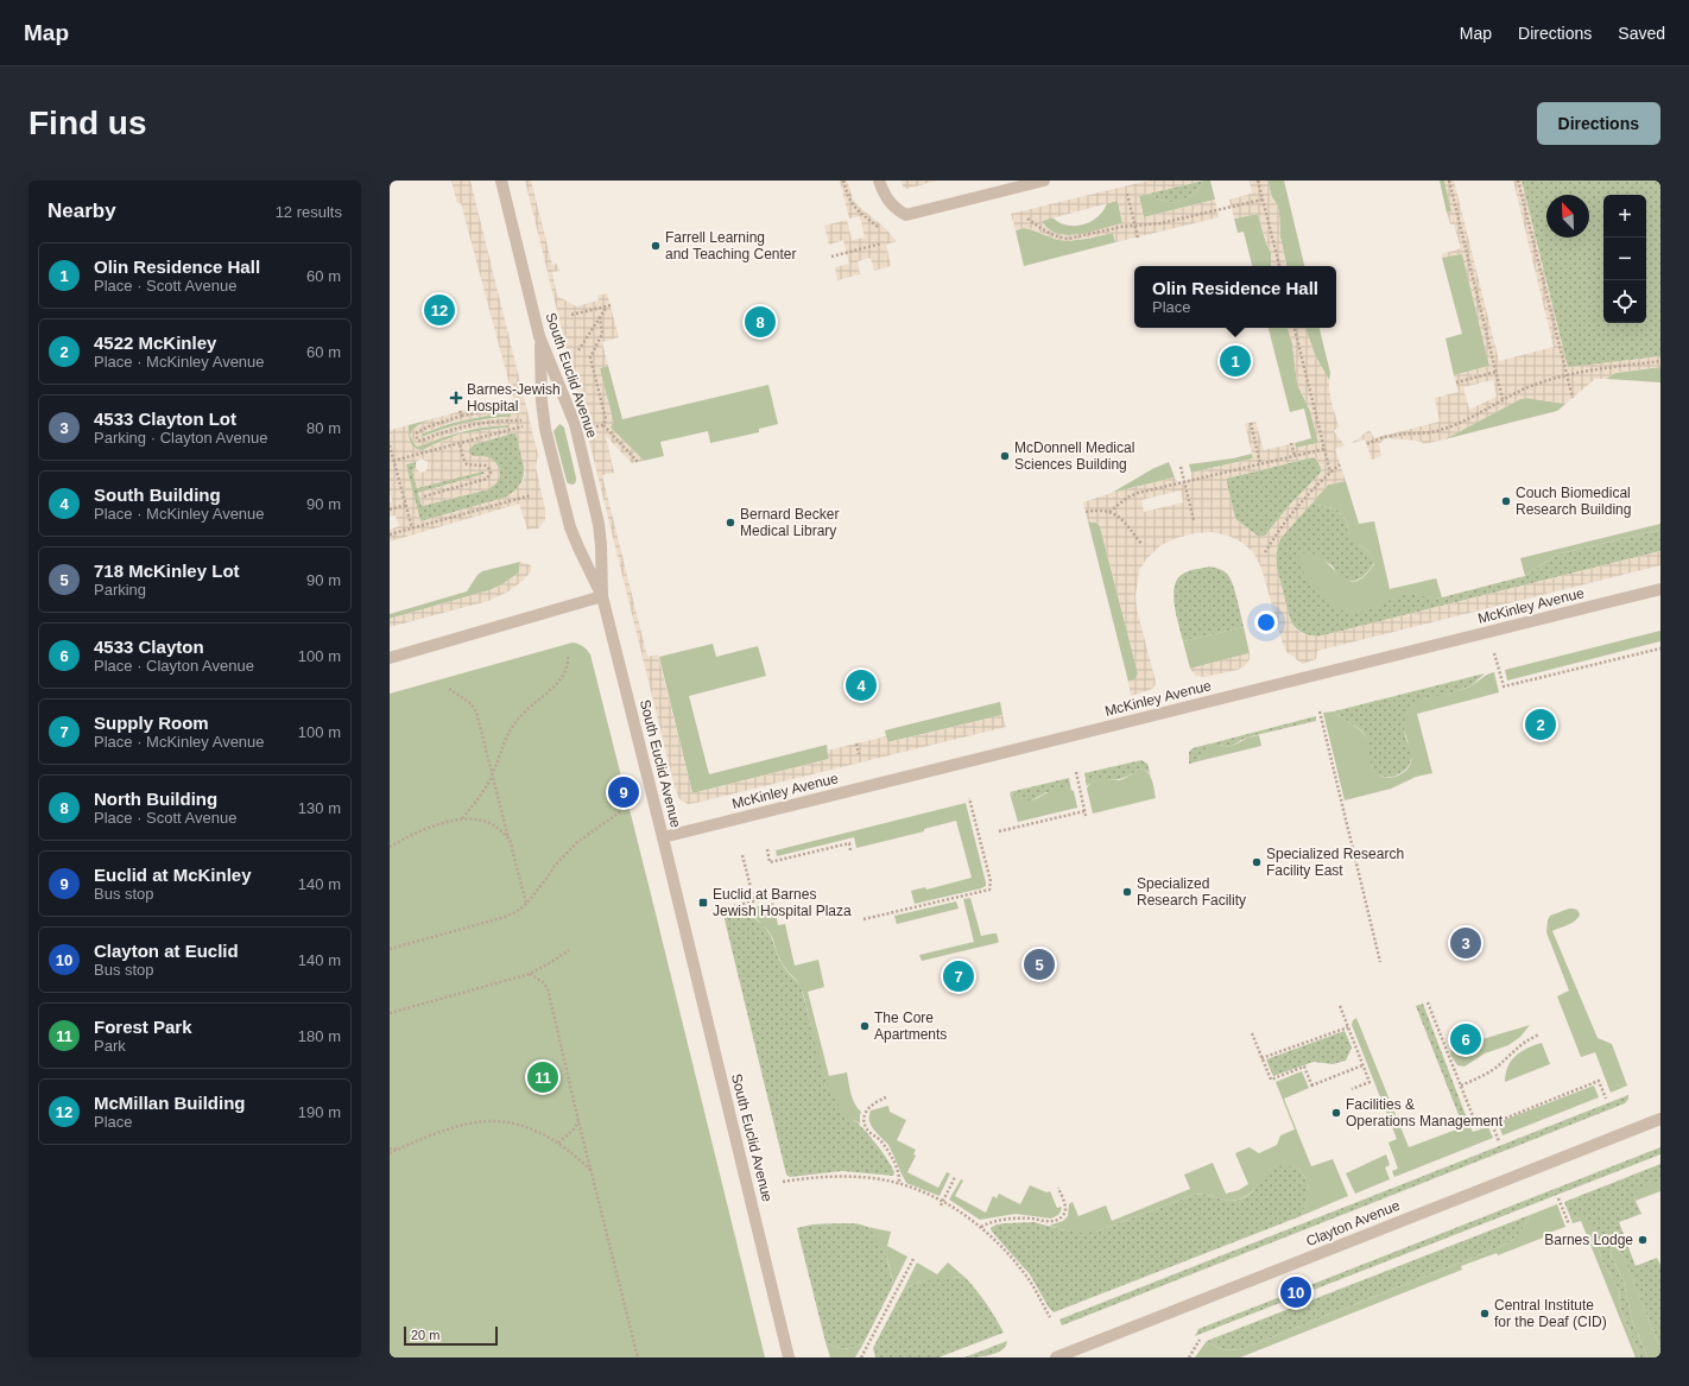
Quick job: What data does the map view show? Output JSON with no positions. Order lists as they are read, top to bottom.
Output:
{
  "streets": {
    "street": ["South Euclid Avenue", "McKinley Avenue", "Clayton Avenue"]
  },
  "crossings": [
    ["South Euclid Avenue", "McKinley Avenue"]
  ],
  "places": {
    "other": [
      "Farrell Learning and Teaching Center",
      "McDonnell Medical Sciences Building",
      "Couch Biomedical Research Building",
      "Bernard Becker Medical Library",
      "Specialized Research Facility East",
      "Specialized Research Facility",
      "The Core Apartments",
      "Facilities & Operations Management",
      "Barnes Lodge",
      "Central Institute for the Deaf (CID)"
    ],
    "health": ["Barnes-Jewish Hospital"],
    "transit": ["Euclid at Barnes Jewish Hospital Plaza"]
  },
  "scale_bar": "20 m",
  "north": "top left",
  "page": {
    "header": "Map",
    "nav": ["Map", "Directions", "Saved"],
    "buttons": "Directions",
    "title": "Find us",
    "heading": ["Nearby", "12 results"],
    "map_buttons": ["+", "−"],
    "list": [
      {
        "mark": "1",
        "name": "Olin Residence Hall",
        "note": "Place · Scott Avenue",
        "value": "60 m"
      },
      {
        "mark": "2",
        "name": "4522 McKinley",
        "note": "Place · McKinley Avenue",
        "value": "60 m"
      },
      {
        "mark": "3",
        "name": "4533 Clayton Lot",
        "note": "Parking · Clayton Avenue",
        "value": "80 m"
      },
      {
        "mark": "4",
        "name": "South Building",
        "note": "Place · McKinley Avenue",
        "value": "90 m"
      },
      {
        "mark": "5",
        "name": "718 McKinley Lot",
        "note": "Parking",
        "value": "90 m"
      },
      {
        "mark": "6",
        "name": "4533 Clayton",
        "note": "Place · Clayton Avenue",
        "value": "100 m"
      },
      {
        "mark": "7",
        "name": "Supply Room",
        "note": "Place · McKinley Avenue",
        "value": "100 m"
      },
      {
        "mark": "8",
        "name": "North Building",
        "note": "Place · Scott Avenue",
        "value": "130 m"
      },
      {
        "mark": "9",
        "name": "Euclid at McKinley",
        "note": "Bus stop",
        "value": "140 m"
      },
      {
        "mark": "10",
        "name": "Clayton at Euclid",
        "note": "Bus stop",
        "value": "140 m"
      },
      {
        "mark": "11",
        "name": "Forest Park",
        "note": "Park",
        "value": "180 m"
      },
      {
        "mark": "12",
        "name": "McMillan Building",
        "note": "Place",
        "value": "190 m"
      }
    ],
    "popup": ["Olin Residence Hall", "Place"],
    "pins": [
      "12",
      "8",
      "1",
      "4",
      "2",
      "9",
      "3",
      "5",
      "7",
      "6",
      "11",
      "10"
    ],
    "scale": "20 m"
  }
}
